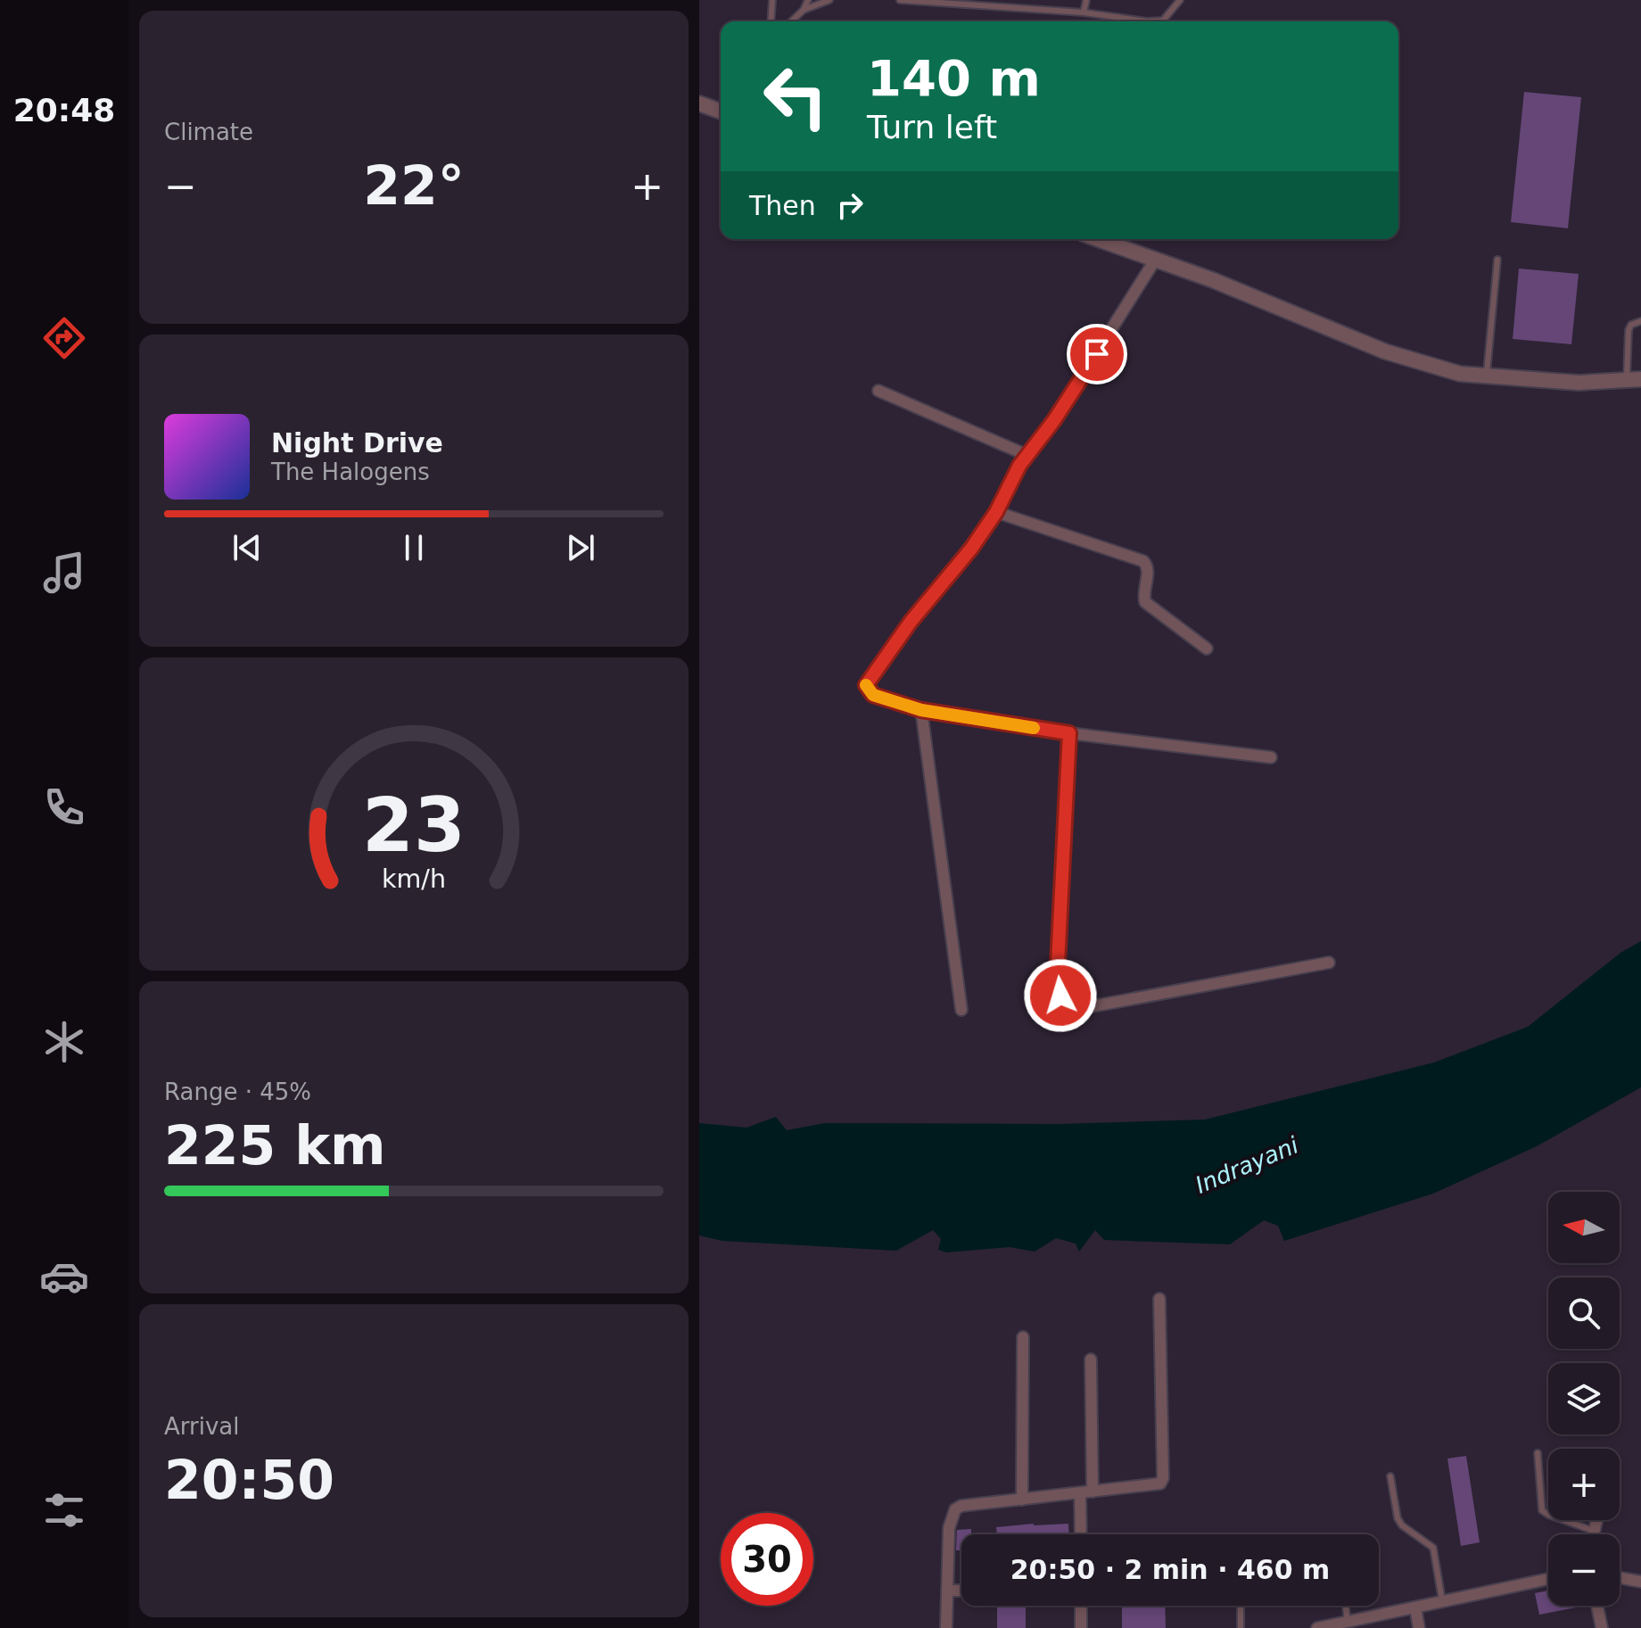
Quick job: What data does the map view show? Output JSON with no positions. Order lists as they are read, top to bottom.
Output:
{
  "water": ["Indrayani"],
  "north": "left",
  "page": {
    "tabs": "20:48",
    "tile": [
      "Climate",
      ["Range · 45%", "225 km"],
      ["Arrival", "20:50"]
    ],
    "turn": ["140 m", "Turn left"],
    "heat": ["−", "22°", "+"],
    "then": "Then",
    "song": ["Night Drive", "The Halogens"],
    "map_buttons": ["+", "−"],
    "limit": "30",
    "trip": "20:50 · 2 min · 460 m",
    "gauge": ["23", "km/h"]
  }
}
